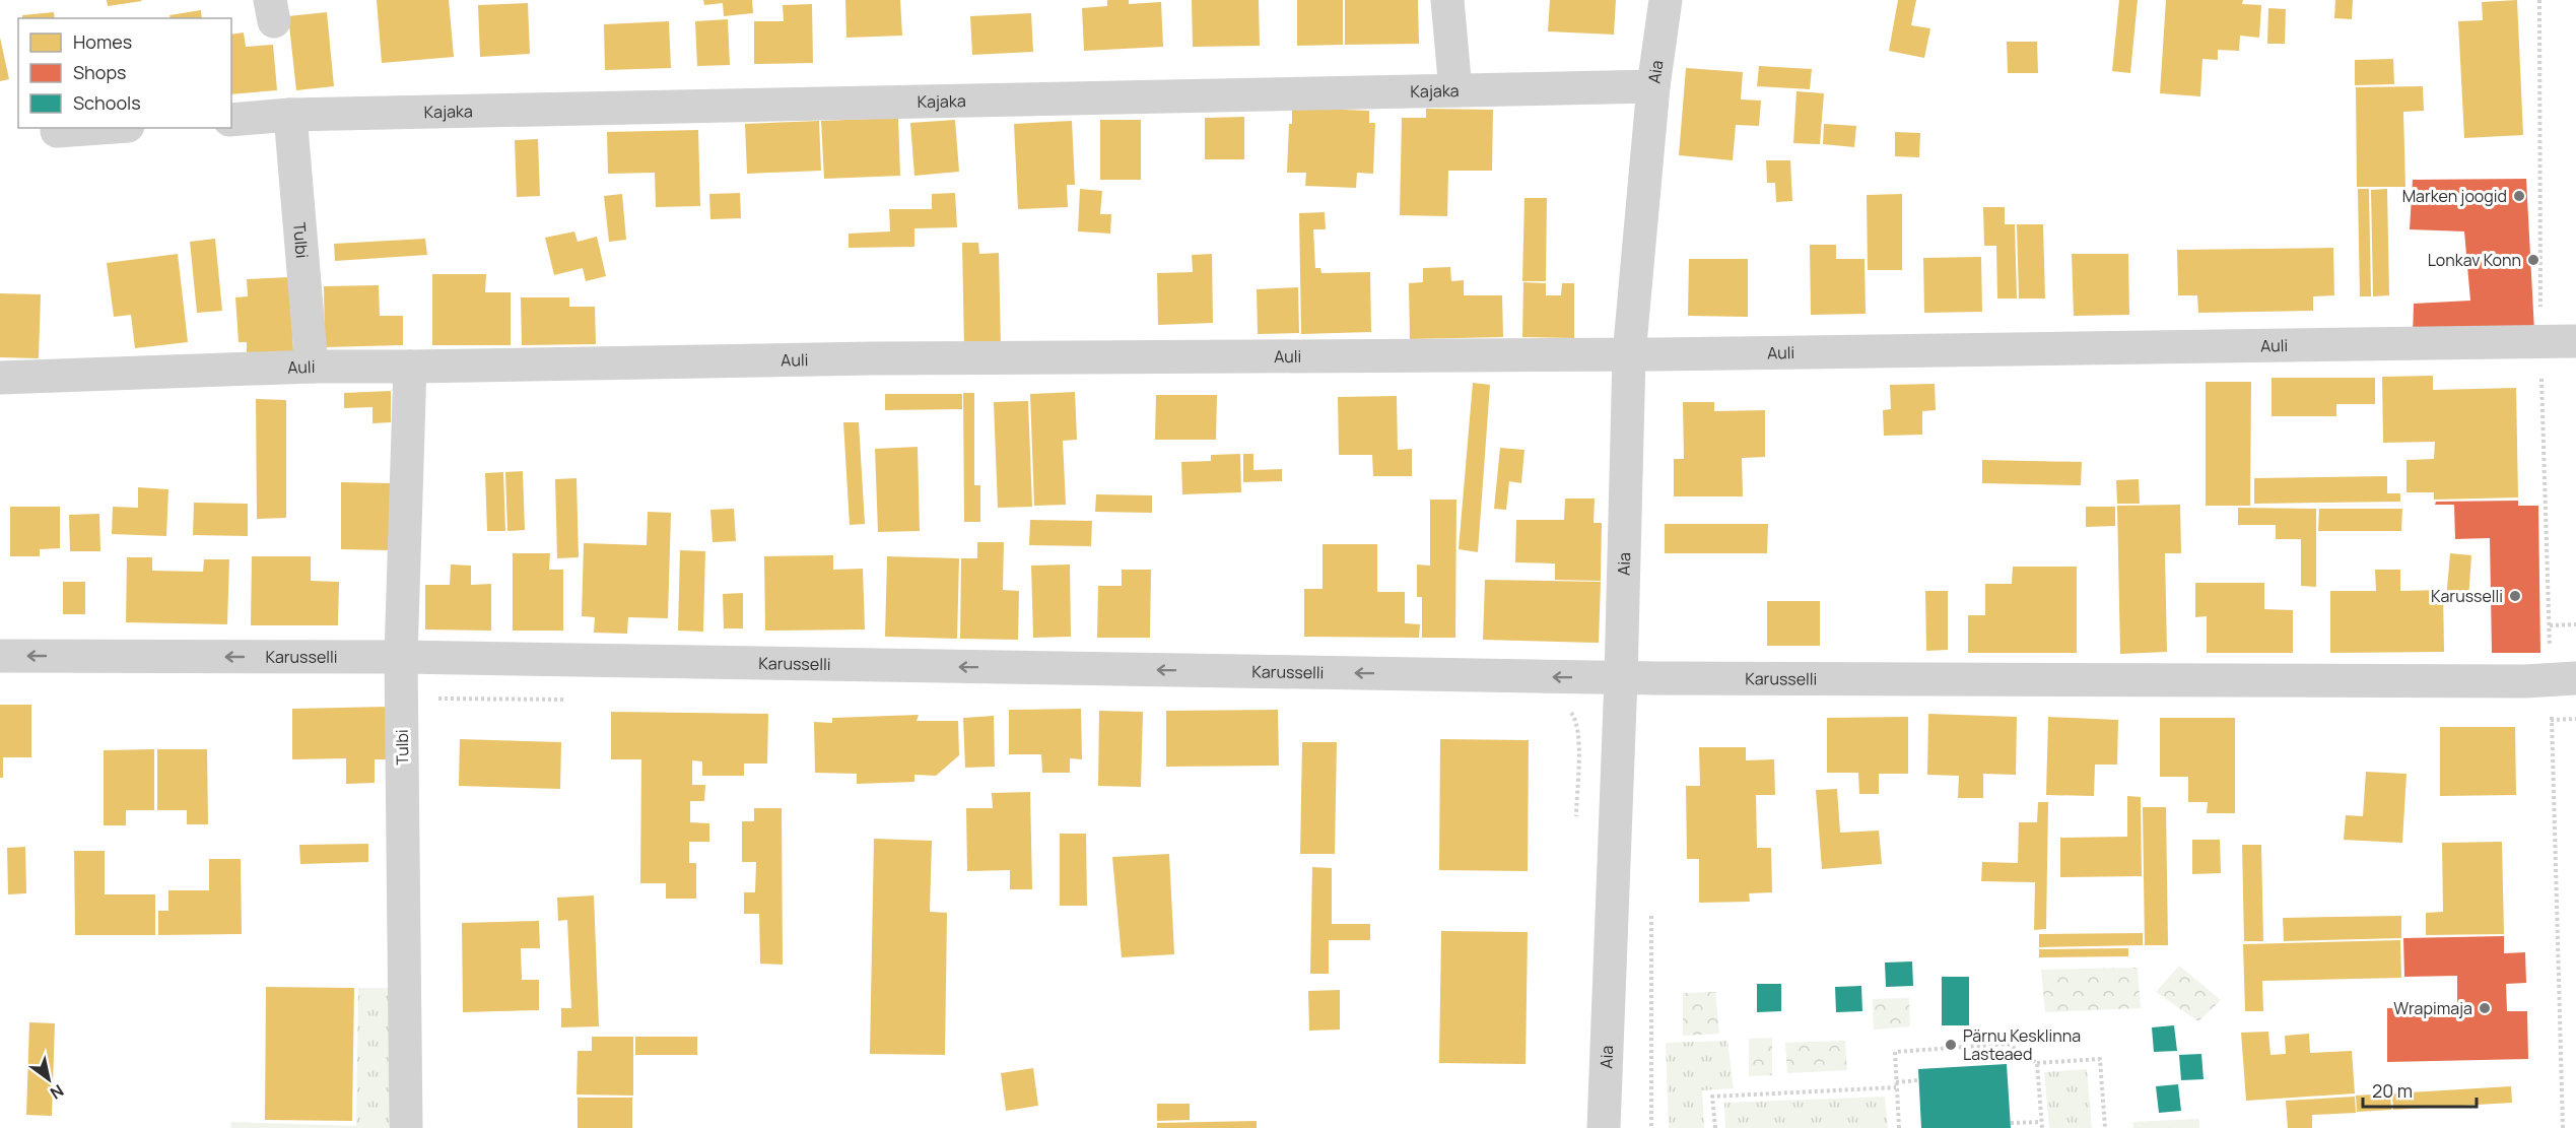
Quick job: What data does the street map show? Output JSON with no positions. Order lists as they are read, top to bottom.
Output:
{
  "streets": {
    "street": [
      "Aia",
      "Kajaka",
      "Tulbi",
      "Auli",
      "Karusselli"
    ]
  },
  "crossings": [
    ["Aia", "Kajaka"],
    ["Aia", "Auli"],
    ["Aia", "Karusselli"],
    ["Kajaka", "Tulbi"],
    ["Tulbi", "Auli"],
    ["Tulbi", "Karusselli"]
  ],
  "one_way": ["Karusselli"],
  "places": [
    "Marken joogid",
    "Lonkav Konn",
    "Karusselli",
    "Wrapimaja",
    "Pärnu Kesklinna Lasteaed"
  ],
  "legend": ["Homes", "Shops", "Schools"],
  "scale_bar": "20 m",
  "north": "bottom right"
}
